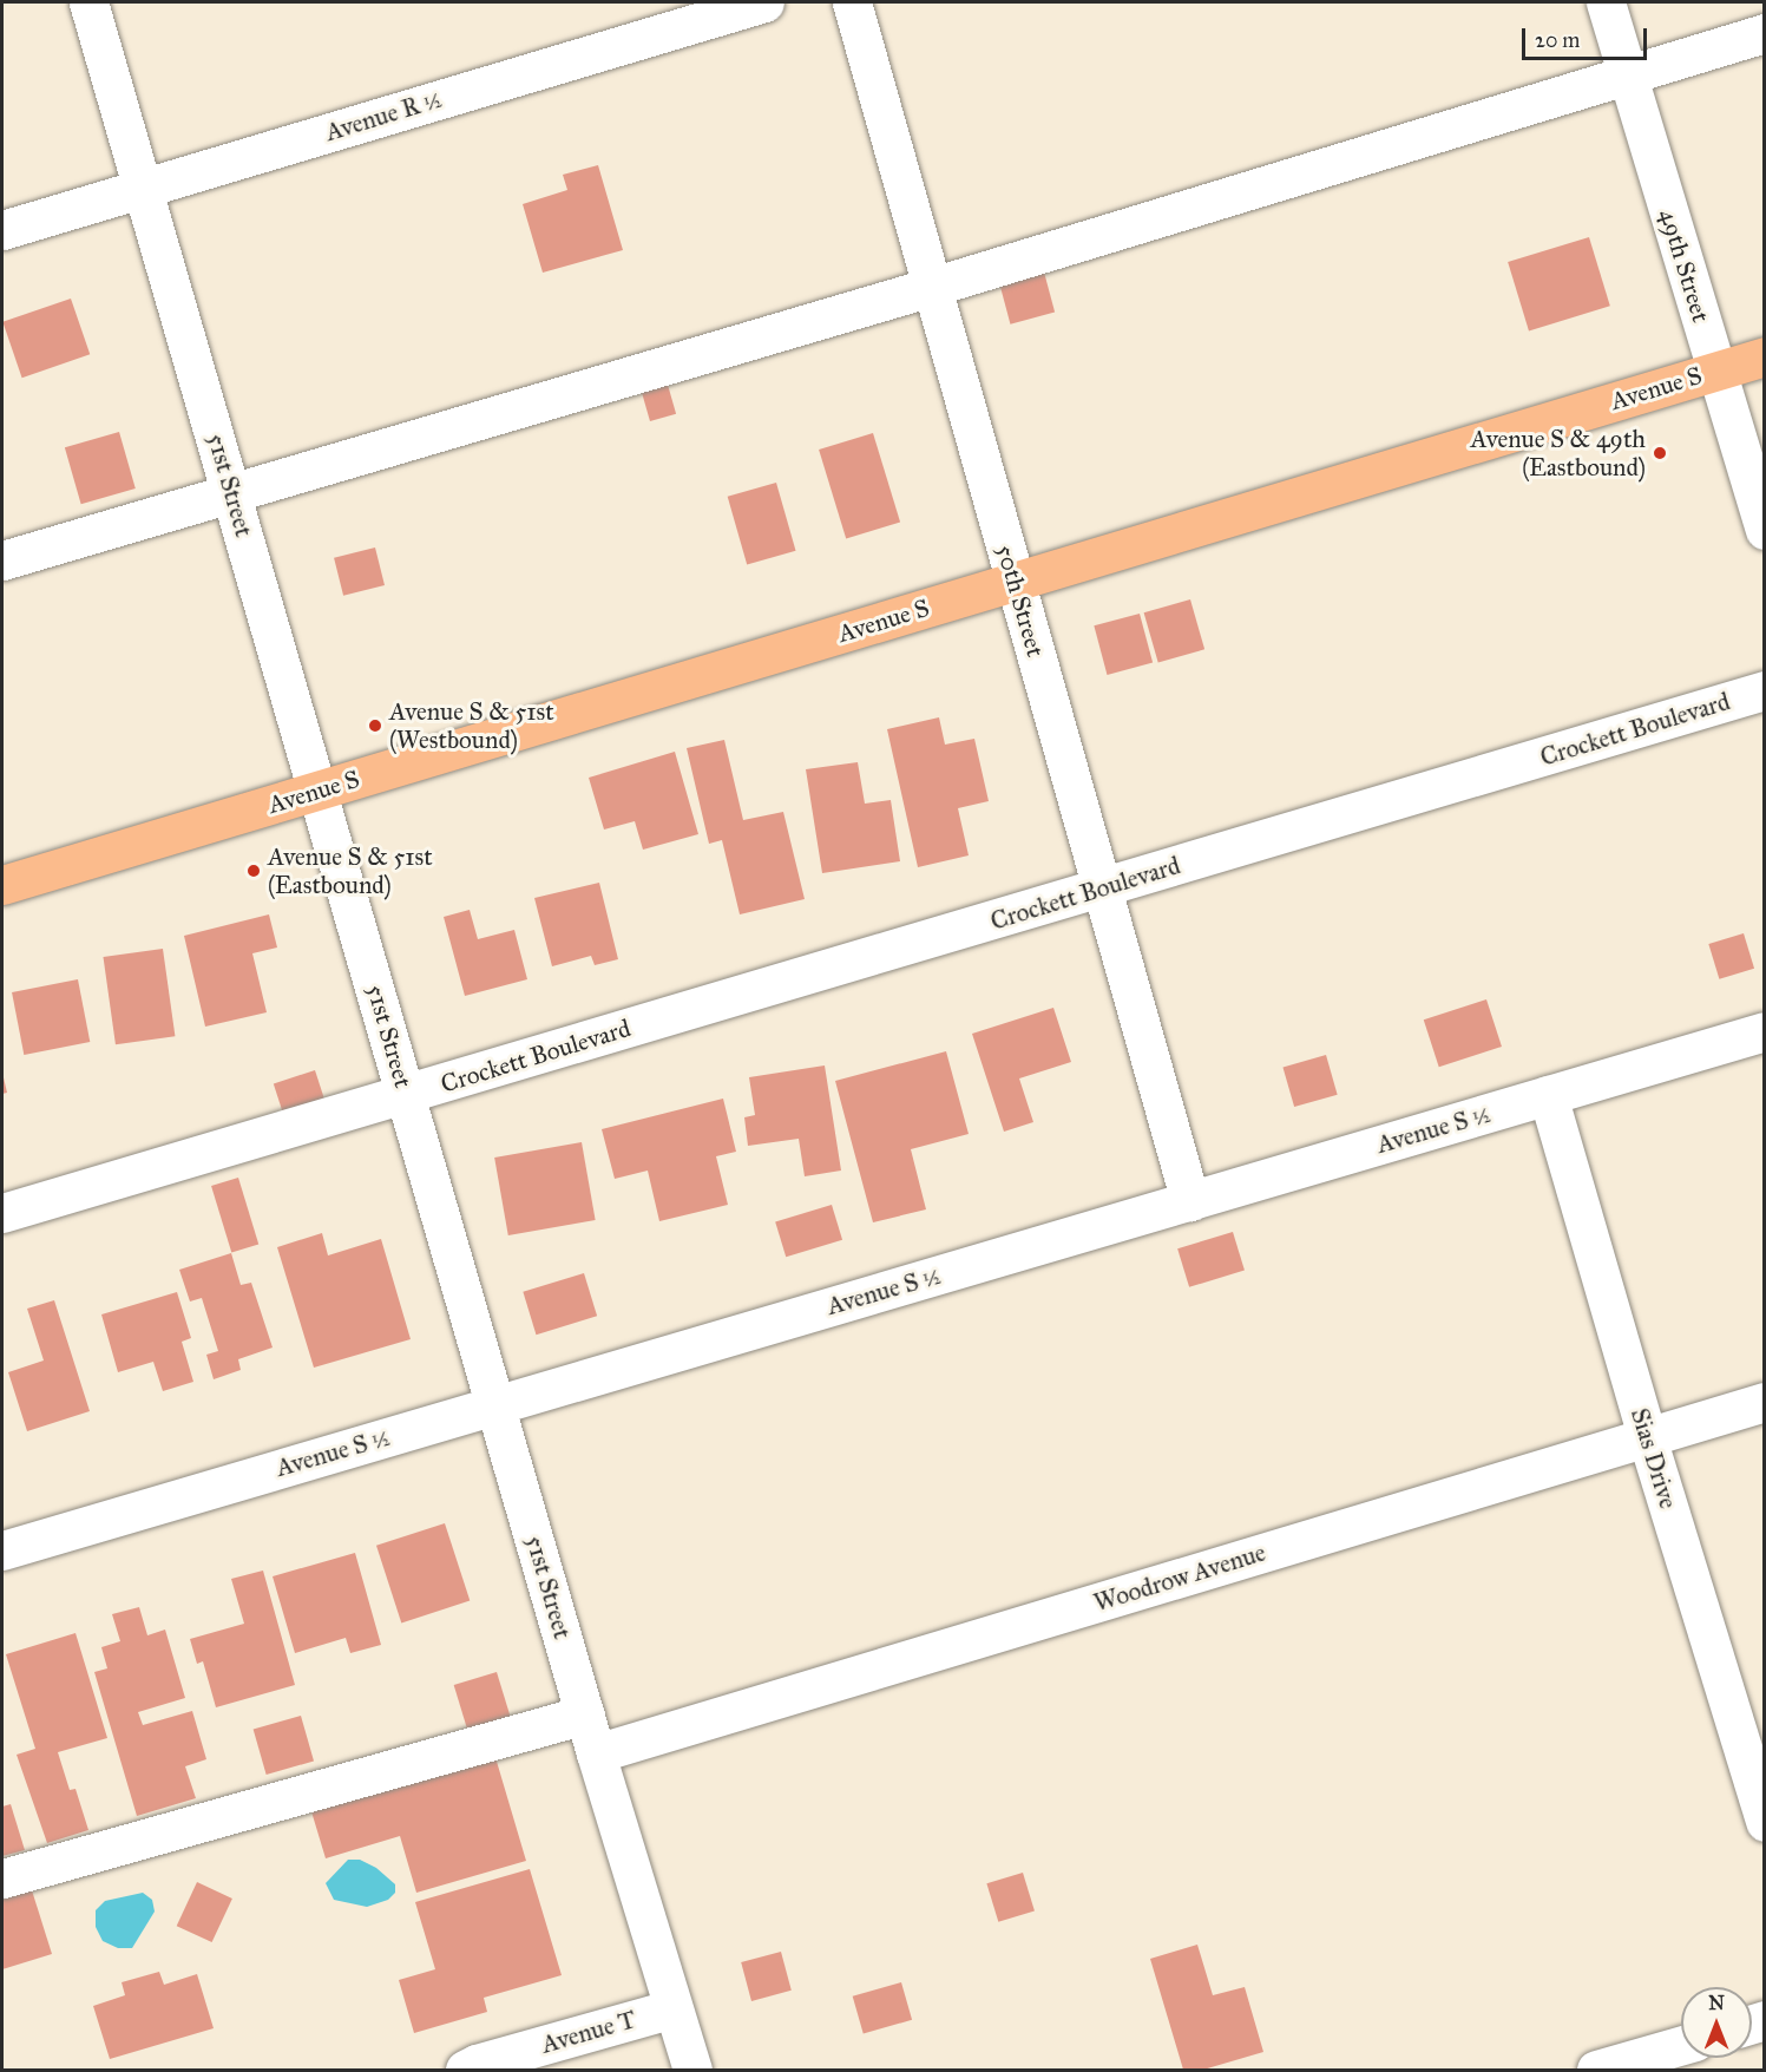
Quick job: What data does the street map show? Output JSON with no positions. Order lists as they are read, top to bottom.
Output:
{
  "streets": {
    "main road": ["Avenue S"],
    "street": [
      "Avenue R ½",
      "49th Street",
      "51st Street",
      "50th Street",
      "Crockett Boulevard",
      "Avenue S ½",
      "Sias Drive",
      "Woodrow Avenue",
      "Avenue T"
    ]
  },
  "crossings": [
    ["Avenue R ½", "51st Street"],
    ["49th Street", "Avenue S"],
    ["Avenue S", "51st Street"],
    ["Avenue S", "50th Street"],
    ["51st Street", "Crockett Boulevard"],
    ["51st Street", "Avenue S ½"],
    ["51st Street", "Woodrow Avenue"],
    ["51st Street", "Avenue T"],
    ["50th Street", "Crockett Boulevard"],
    ["50th Street", "Avenue S ½"],
    ["Avenue S ½", "Sias Drive"],
    ["Sias Drive", "Woodrow Avenue"]
  ],
  "places": ["Avenue S & 49th (Eastbound)", "Avenue S & 51st (Westbound)", "Avenue S & 51st (Eastbound)"],
  "scale_bar": "20 m",
  "north": "top"
}
